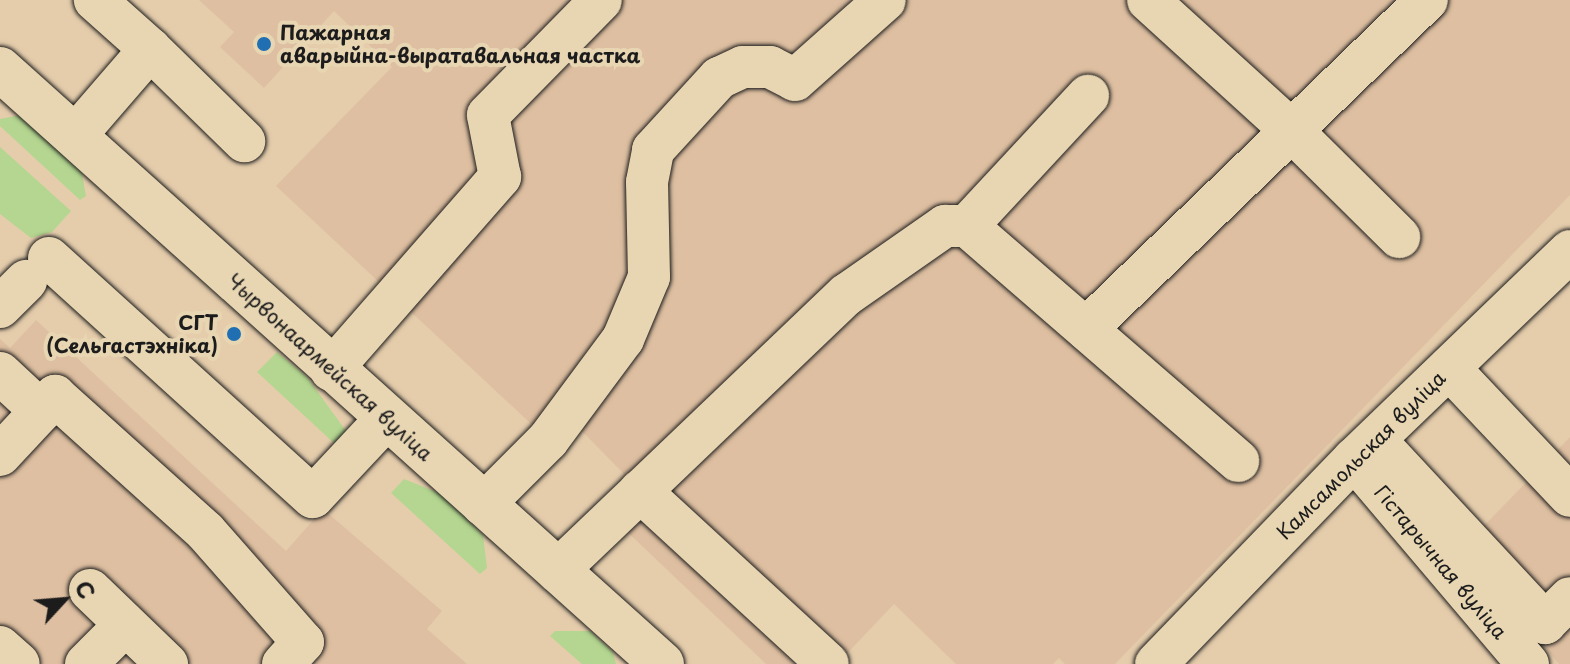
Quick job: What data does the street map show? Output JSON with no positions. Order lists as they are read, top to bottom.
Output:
{
  "streets": {
    "main road": ["Чырвонаармейская вуліца"],
    "street": ["Камсамольская вуліца", "Гістарычная вуліца"]
  },
  "crossings": [
    ["Камсамольская вуліца", "Гістарычная вуліца"]
  ],
  "places": ["Пажарная аварыйна-выратавальная частка", "СГТ (Сельгастэхніка)"],
  "north": "top right"
}
